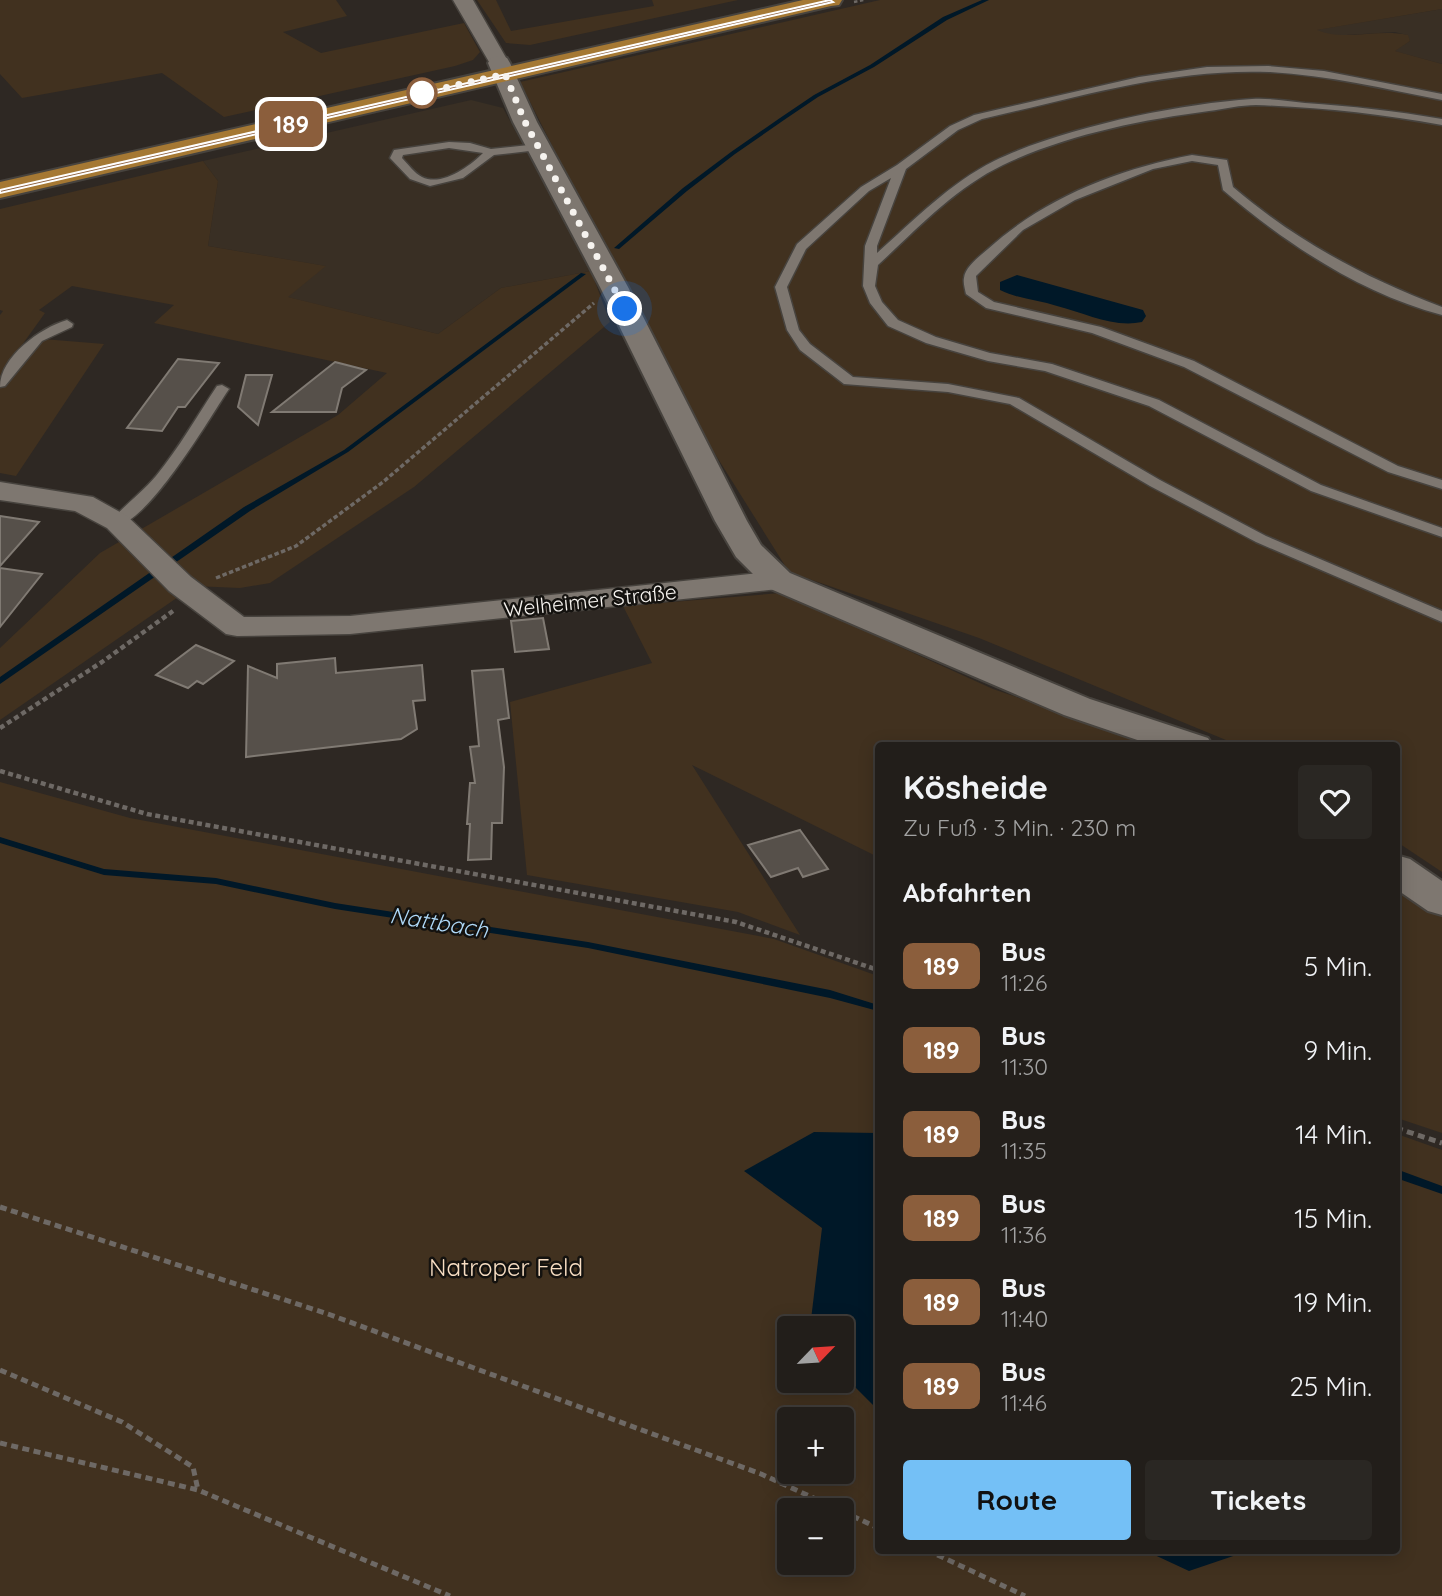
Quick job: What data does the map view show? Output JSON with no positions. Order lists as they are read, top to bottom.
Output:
{
  "streets": {
    "street": ["Welheimer Straße"]
  },
  "water": ["Nattbach"],
  "parks": ["Natroper Feld"],
  "lines": ["bus line 189"],
  "north": "top right",
  "page": {
    "on_map": "189",
    "heading": [
      ["Kösheide", "Zu Fuß · 3 Min. · 230 m"],
      "Abfahrten"
    ],
    "list": [
      {
        "mark": "189",
        "name": "Bus",
        "note": "11:26",
        "value": "5 Min."
      },
      {
        "mark": "189",
        "name": "Bus",
        "note": "11:30",
        "value": "9 Min."
      },
      {
        "mark": "189",
        "name": "Bus",
        "note": "11:35",
        "value": "14 Min."
      },
      {
        "mark": "189",
        "name": "Bus",
        "note": "11:36",
        "value": "15 Min."
      },
      {
        "mark": "189",
        "name": "Bus",
        "note": "11:40",
        "value": "19 Min."
      },
      {
        "mark": "189",
        "name": "Bus",
        "note": "11:46",
        "value": "25 Min."
      }
    ],
    "map_buttons": ["+", "−"],
    "buttons": ["Route", "Tickets"]
  }
}
